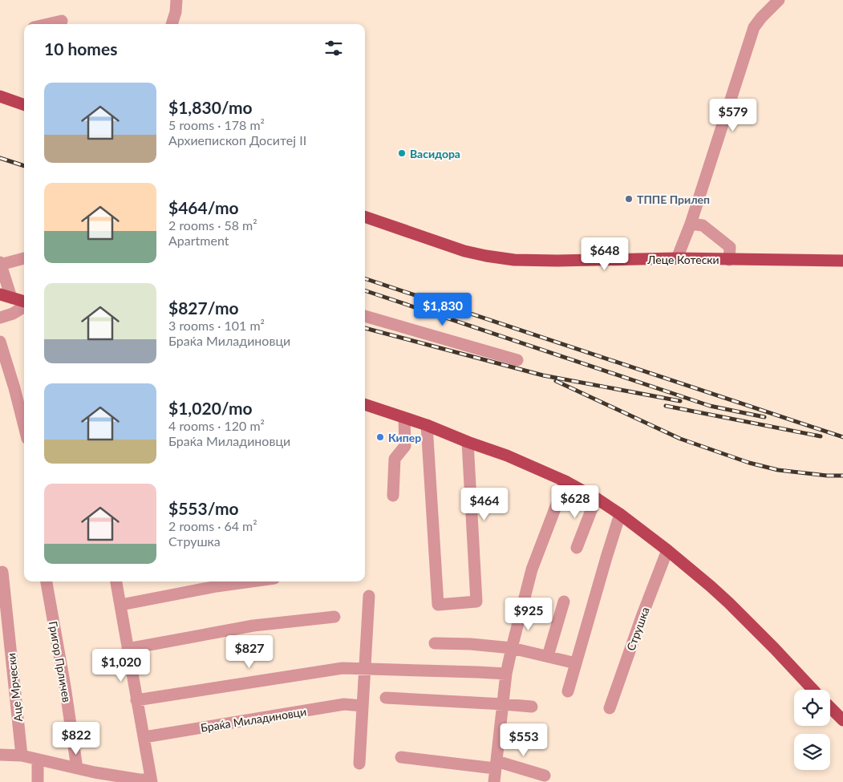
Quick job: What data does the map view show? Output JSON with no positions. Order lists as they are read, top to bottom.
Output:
{
  "streets": {
    "main road": ["Леце Котески"],
    "street": [
      "Струшка",
      "Григор Прличев",
      "Аце Мрчески",
      "Браќа Миладиновци"
    ]
  },
  "places": ["Васидора", "ТППЕ Прилеп", "Кипер"],
  "page": {
    "heading": "10 homes",
    "list": [
      {
        "name": "$1,830/mo",
        "note": "5 rooms · 178 m² · Архиепископ Доситеј II"
      },
      {
        "name": "$464/mo",
        "note": "2 rooms · 58 m² · Apartment"
      },
      {
        "name": "$827/mo",
        "note": "3 rooms · 101 m² · Браќа Миладиновци"
      },
      {
        "name": "$1,020/mo",
        "note": "4 rooms · 120 m² · Браќа Миладиновци"
      },
      {
        "name": "$553/mo",
        "note": "2 rooms · 64 m² · Струшка"
      }
    ],
    "price": [
      "$579",
      "$648",
      "$1,830",
      "$628",
      "$464",
      "$925",
      "$827",
      "$1,020",
      "$822",
      "$553"
    ]
  }
}
